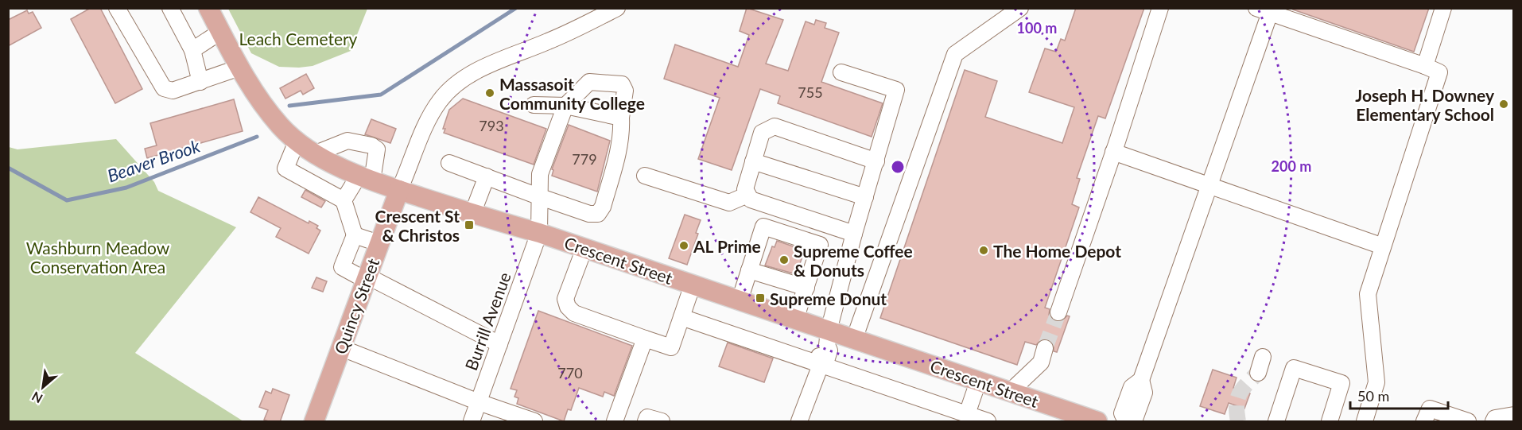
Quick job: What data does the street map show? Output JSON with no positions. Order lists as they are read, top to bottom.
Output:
{
  "streets": {
    "main road": ["Crescent Street", "Quincy Street"],
    "street": ["Burrill Avenue"]
  },
  "crossings": [
    ["Crescent Street", "Quincy Street"],
    ["Crescent Street", "Burrill Avenue"]
  ],
  "water": ["Beaver Brook"],
  "parks": ["Leach Cemetery", "Washburn Meadow Conservation Area"],
  "places": {
    "other": [
      "Massasoit Community College",
      "Joseph H. Downey Elementary School",
      "AL Prime",
      "The Home Depot",
      "Supreme Coffee & Donuts"
    ],
    "transit": ["Crescent St & Christos", "Supreme Donut"]
  },
  "house_numbers": [
    "755",
    "793",
    "779",
    "770"
  ],
  "scale_bar": "50 m",
  "north": "bottom left",
  "rings": ["100 m", "200 m"]
}
